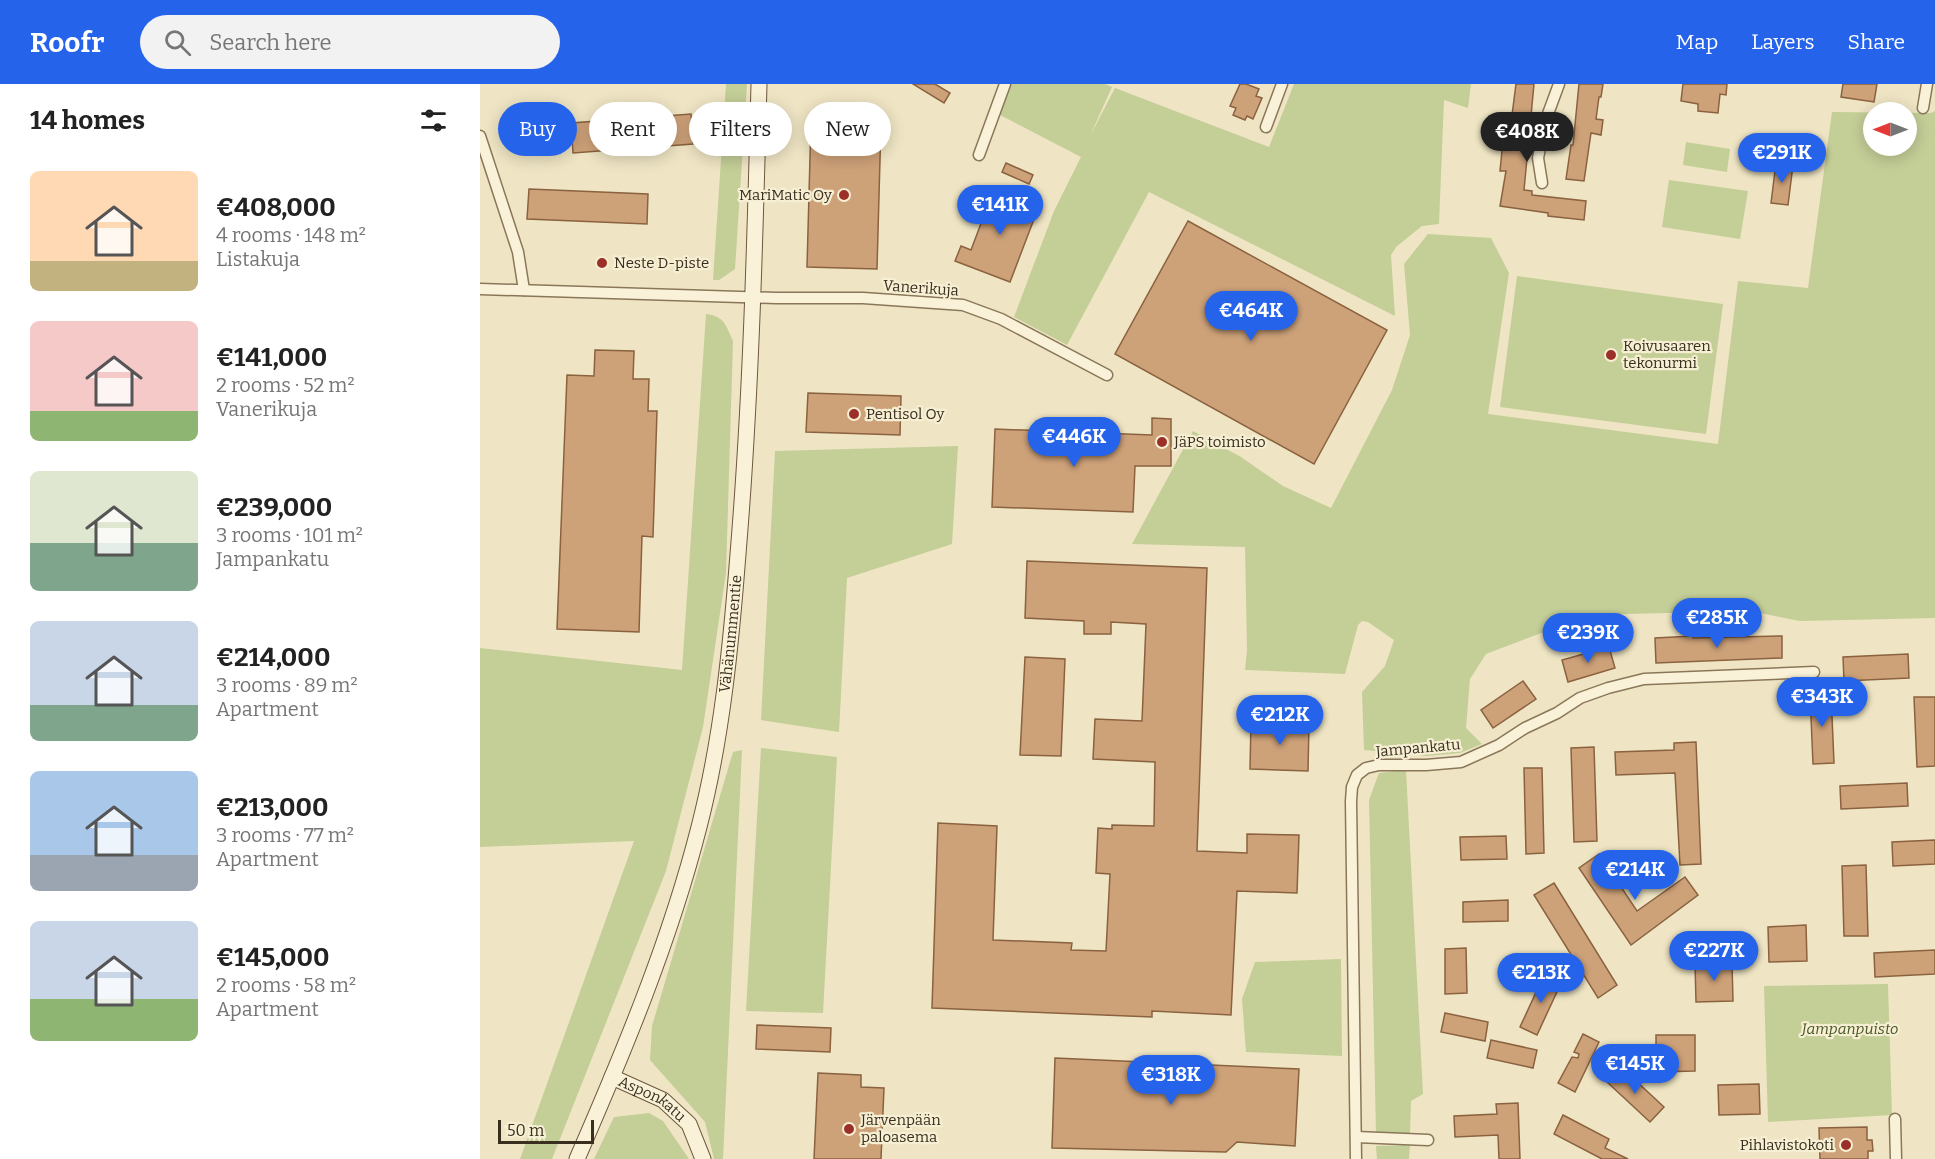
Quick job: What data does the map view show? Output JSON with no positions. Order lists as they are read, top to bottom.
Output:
{
  "streets": {
    "main road": ["Vähänummentie", "Asponkatu"],
    "street": ["Vanerikuja", "Jampankatu"]
  },
  "crossings": [
    ["Vanerikuja", "Vähänummentie"],
    ["Vähänummentie", "Asponkatu"]
  ],
  "parks": ["Jampanpuisto"],
  "places": [
    "MariMatic Oy",
    "Neste D-piste",
    "Koivusaaren tekonurmi",
    "Pentisol Oy",
    "JäPS toimisto",
    "Järvenpään paloasema",
    "Pihlavistokoti"
  ],
  "scale_bar": "50 m",
  "north": "left",
  "page": {
    "header": "Roofr",
    "search": "Search here",
    "nav": ["Map", "Layers", "Share"],
    "heading": "14 homes",
    "chip": [
      "Buy",
      "Rent",
      "Filters",
      "New"
    ],
    "price": [
      "€408K",
      "€291K",
      "€141K",
      "€464K",
      "€446K",
      "€285K",
      "€239K",
      "€343K",
      "€212K",
      "€214K",
      "€227K",
      "€213K",
      "€145K",
      "€318K"
    ],
    "list": [
      {
        "name": "€408,000",
        "note": "4 rooms · 148 m² · Listakuja"
      },
      {
        "name": "€141,000",
        "note": "2 rooms · 52 m² · Vanerikuja"
      },
      {
        "name": "€239,000",
        "note": "3 rooms · 101 m² · Jampankatu"
      },
      {
        "name": "€214,000",
        "note": "3 rooms · 89 m² · Apartment"
      },
      {
        "name": "€213,000",
        "note": "3 rooms · 77 m² · Apartment"
      },
      {
        "name": "€145,000",
        "note": "2 rooms · 58 m² · Apartment"
      }
    ],
    "scale": "50 m"
  }
}
